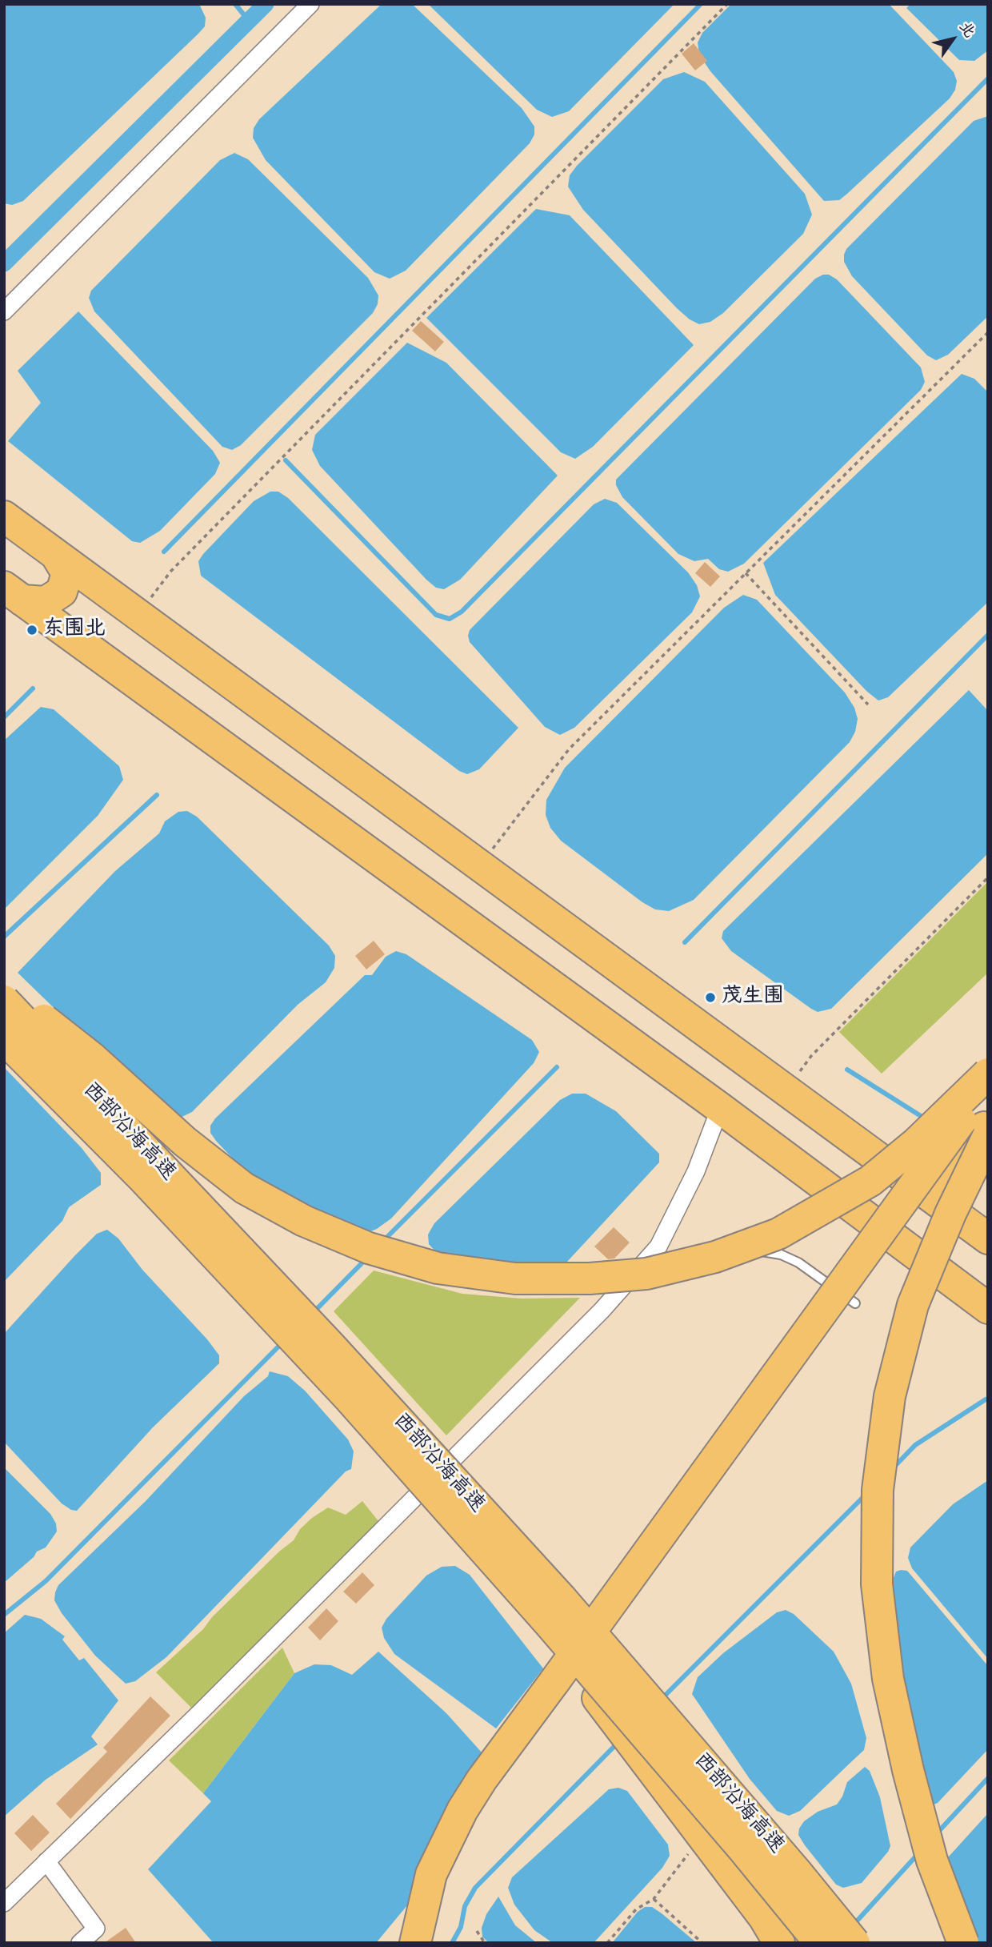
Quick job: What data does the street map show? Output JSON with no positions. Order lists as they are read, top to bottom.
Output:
{
  "streets": {
    "highway": ["西部沿海高速"]
  },
  "places": ["东围北", "茂生围"],
  "north": "top right"
}
